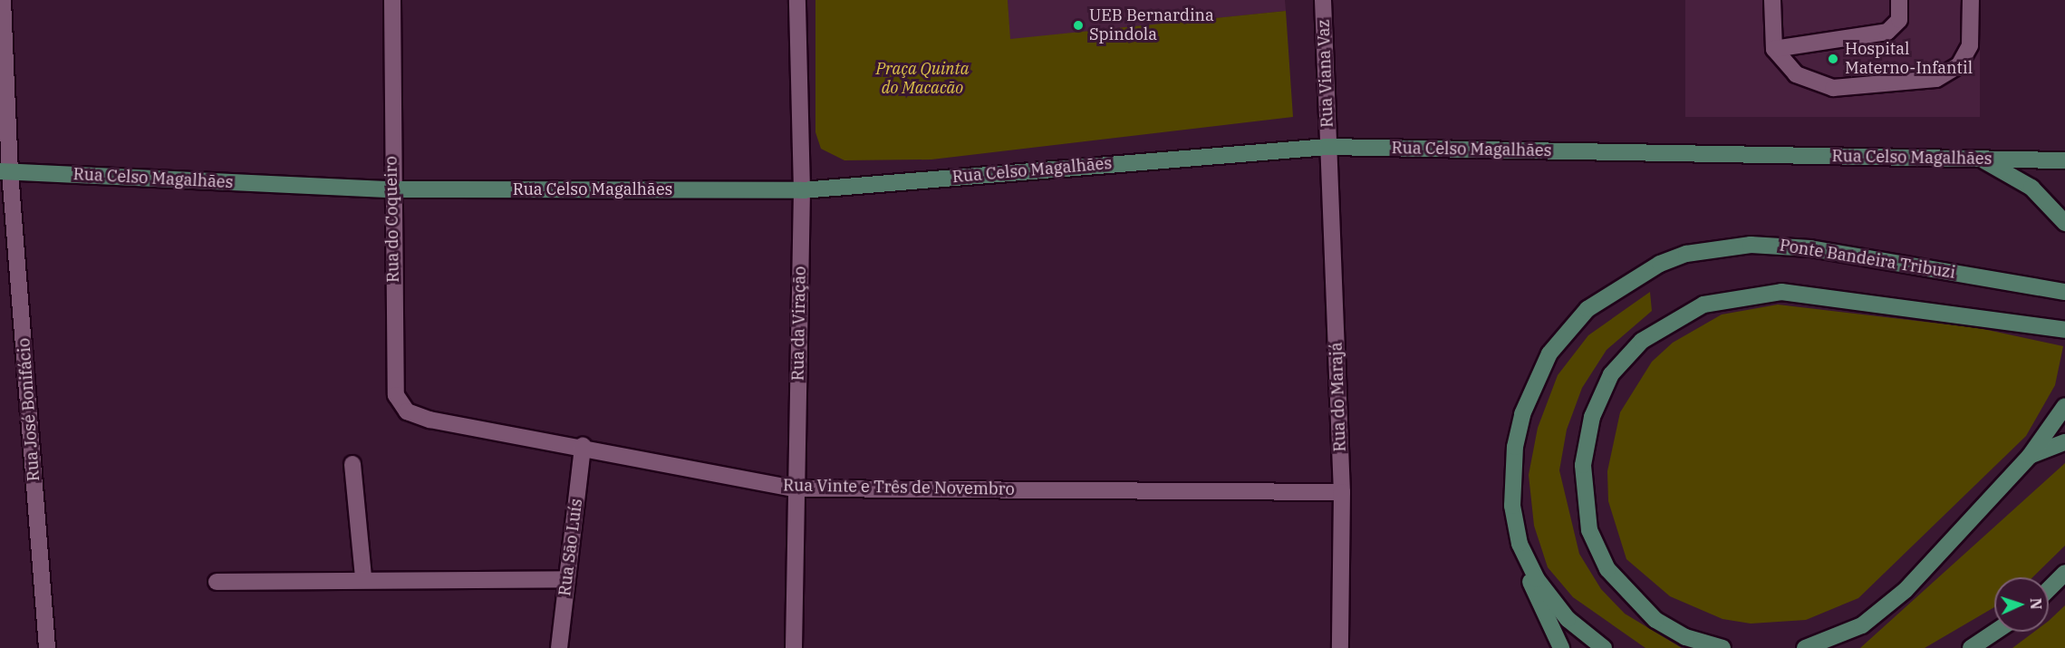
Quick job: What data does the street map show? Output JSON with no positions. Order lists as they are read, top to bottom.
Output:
{
  "streets": {
    "main road": ["Rua Celso Magalhães", "Ponte Bandeira Tribuzi"],
    "street": [
      "Rua Viana Vaz",
      "Rua do Coqueiro",
      "Rua da Viração",
      "Rua do Marajá",
      "Rua José Bonifácio",
      "Rua Vinte e Três de Novembro",
      "Rua São Luís"
    ]
  },
  "crossings": [
    ["Rua Viana Vaz", "Rua Celso Magalhães"],
    ["Rua Viana Vaz", "Rua do Marajá"],
    ["Rua Celso Magalhães", "Rua do Coqueiro"],
    ["Rua Celso Magalhães", "Rua da Viração"],
    ["Rua Celso Magalhães", "Rua do Marajá"],
    ["Rua Celso Magalhães", "Rua José Bonifácio"],
    ["Rua do Coqueiro", "Rua Vinte e Três de Novembro"],
    ["Rua da Viração", "Rua Vinte e Três de Novembro"],
    ["Rua do Marajá", "Rua Vinte e Três de Novembro"],
    ["Rua Vinte e Três de Novembro", "Rua São Luís"]
  ],
  "parks": ["Praça Quinta do Macacão"],
  "places": ["UEB Bernardina Spindola", "Hospital Materno-Infantil"],
  "north": "right"
}
